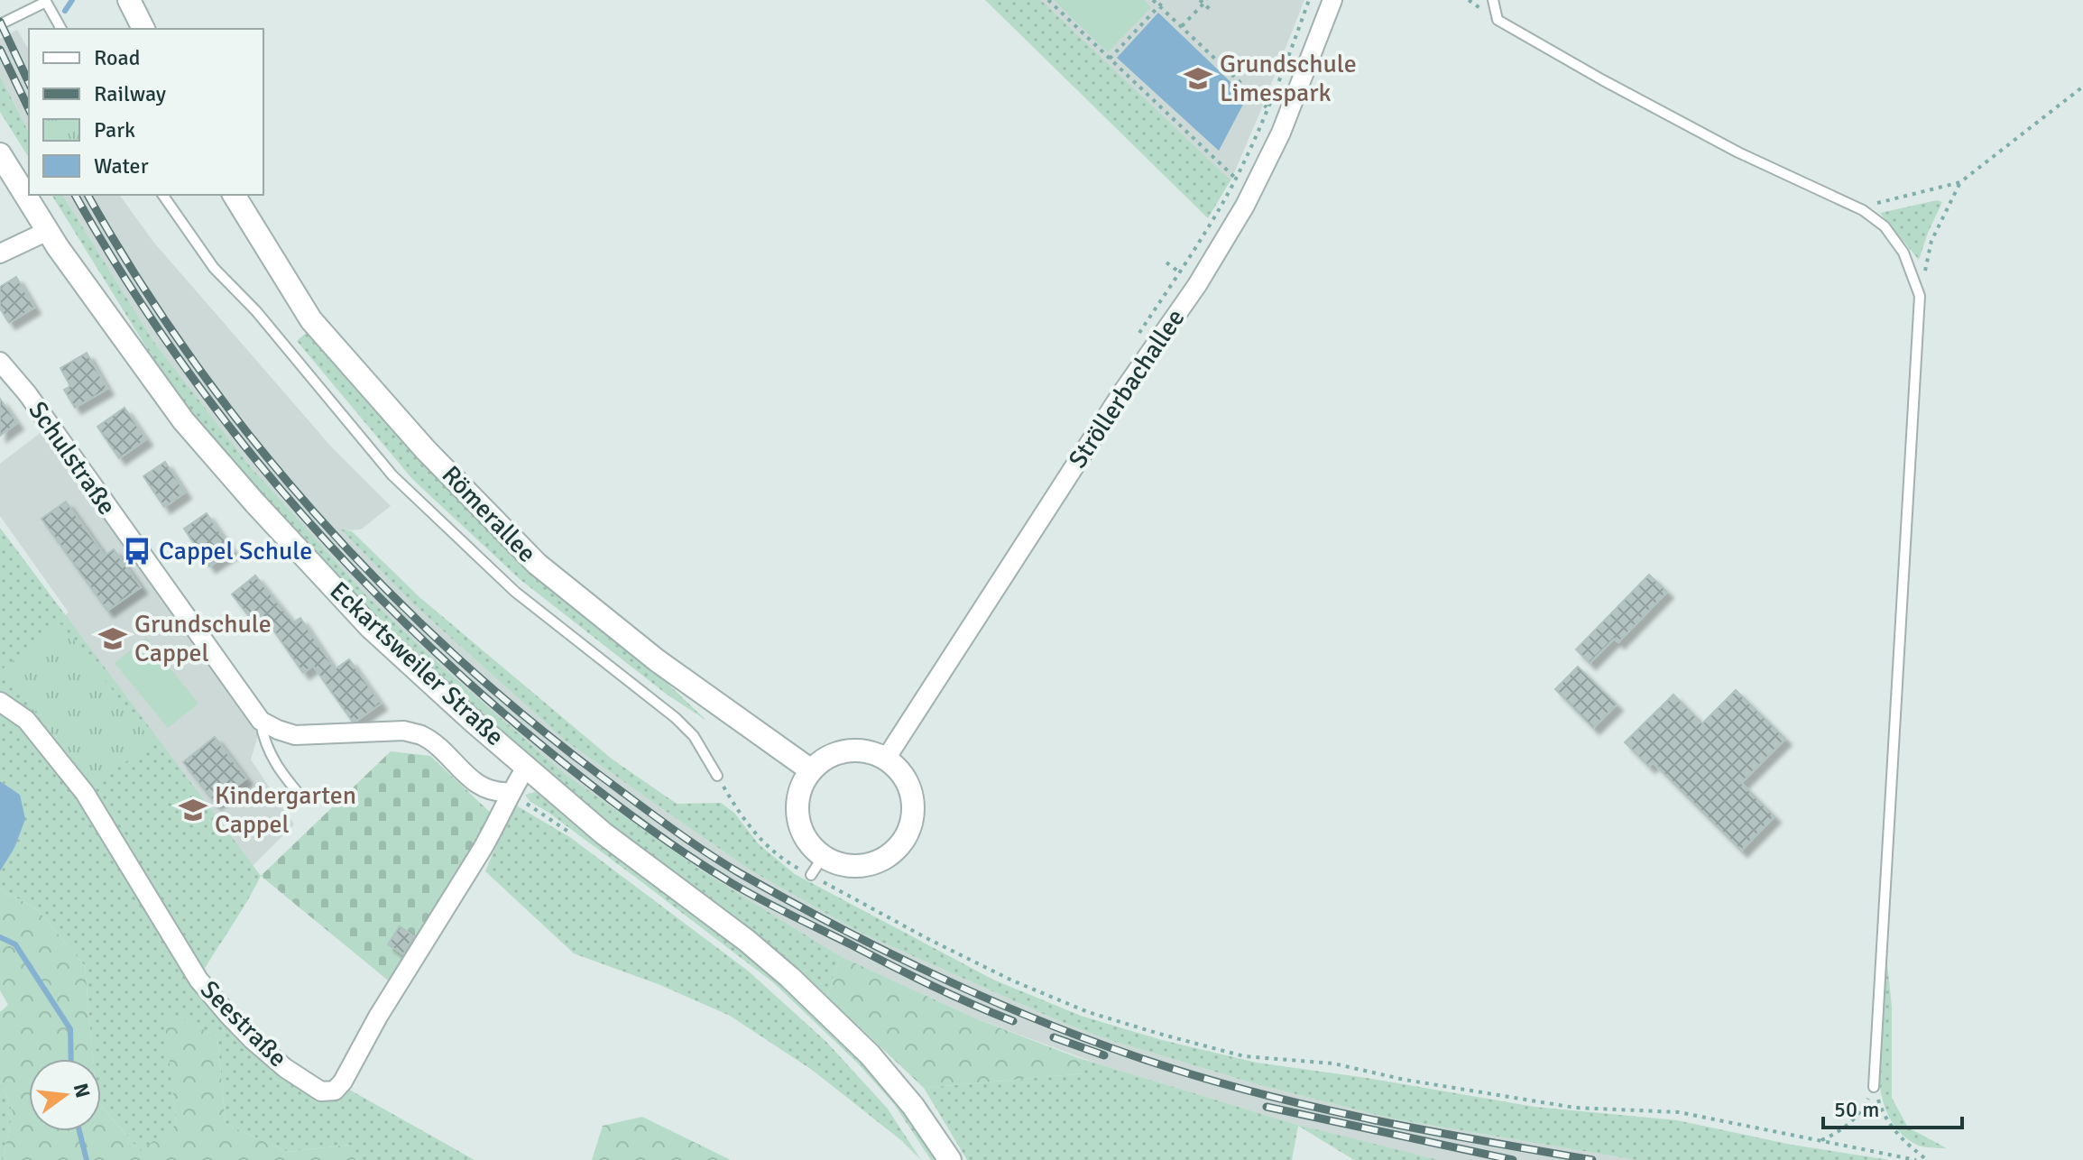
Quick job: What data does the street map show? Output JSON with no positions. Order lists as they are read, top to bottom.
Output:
{
  "streets": {
    "street": [
      "Ströllerbachallee",
      "Schulstraße",
      "Römerallee",
      "Eckartsweiler Straße",
      "Seestraße"
    ]
  },
  "crossings": [
    ["Ströllerbachallee", "Römerallee"],
    ["Eckartsweiler Straße", "Seestraße"]
  ],
  "places": {
    "school or university": ["Grundschule Limespark", "Grundschule Cappel", "Kindergarten Cappel"],
    "bus stop": ["Cappel Schule"]
  },
  "legend": [
    "Road",
    "Railway",
    "Park",
    "Water"
  ],
  "scale_bar": "50 m",
  "north": "right"
}
